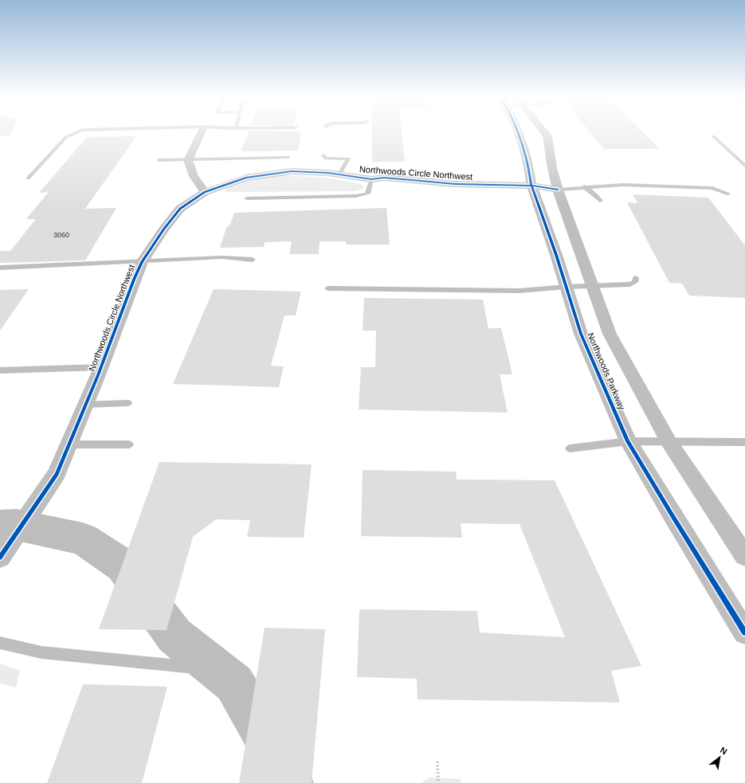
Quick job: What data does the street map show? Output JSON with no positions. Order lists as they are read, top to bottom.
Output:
{
  "streets": {
    "street": ["Northwoods Circle Northwest", "Northwoods Parkway"]
  },
  "crossings": [
    ["Northwoods Circle Northwest", "Northwoods Parkway"]
  ],
  "house_numbers": ["3060"],
  "north": "top right"
}
